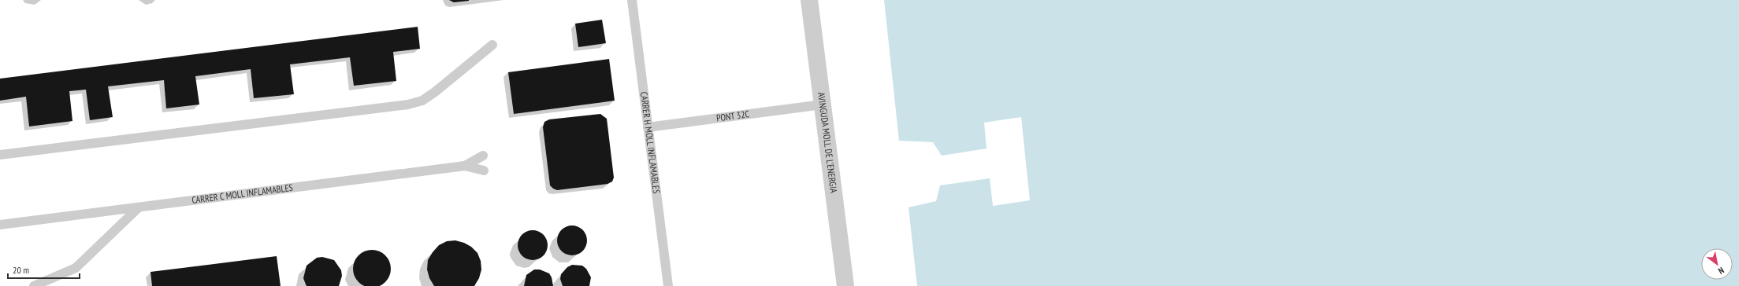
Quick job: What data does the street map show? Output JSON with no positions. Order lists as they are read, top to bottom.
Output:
{
  "streets": {
    "street": ["AVINGUDA MOLL DE L'ENERGIA"],
    "lane": ["PONT 32C", "CARRER H MOLL INFLAMABLES", "CARRER C MOLL INFLAMABLES"]
  },
  "crossings": [
    ["PONT 32C", "CARRER H MOLL INFLAMABLES"],
    ["PONT 32C", "AVINGUDA MOLL DE L'ENERGIA"]
  ],
  "scale_bar": "20 m",
  "north": "bottom right"
}
